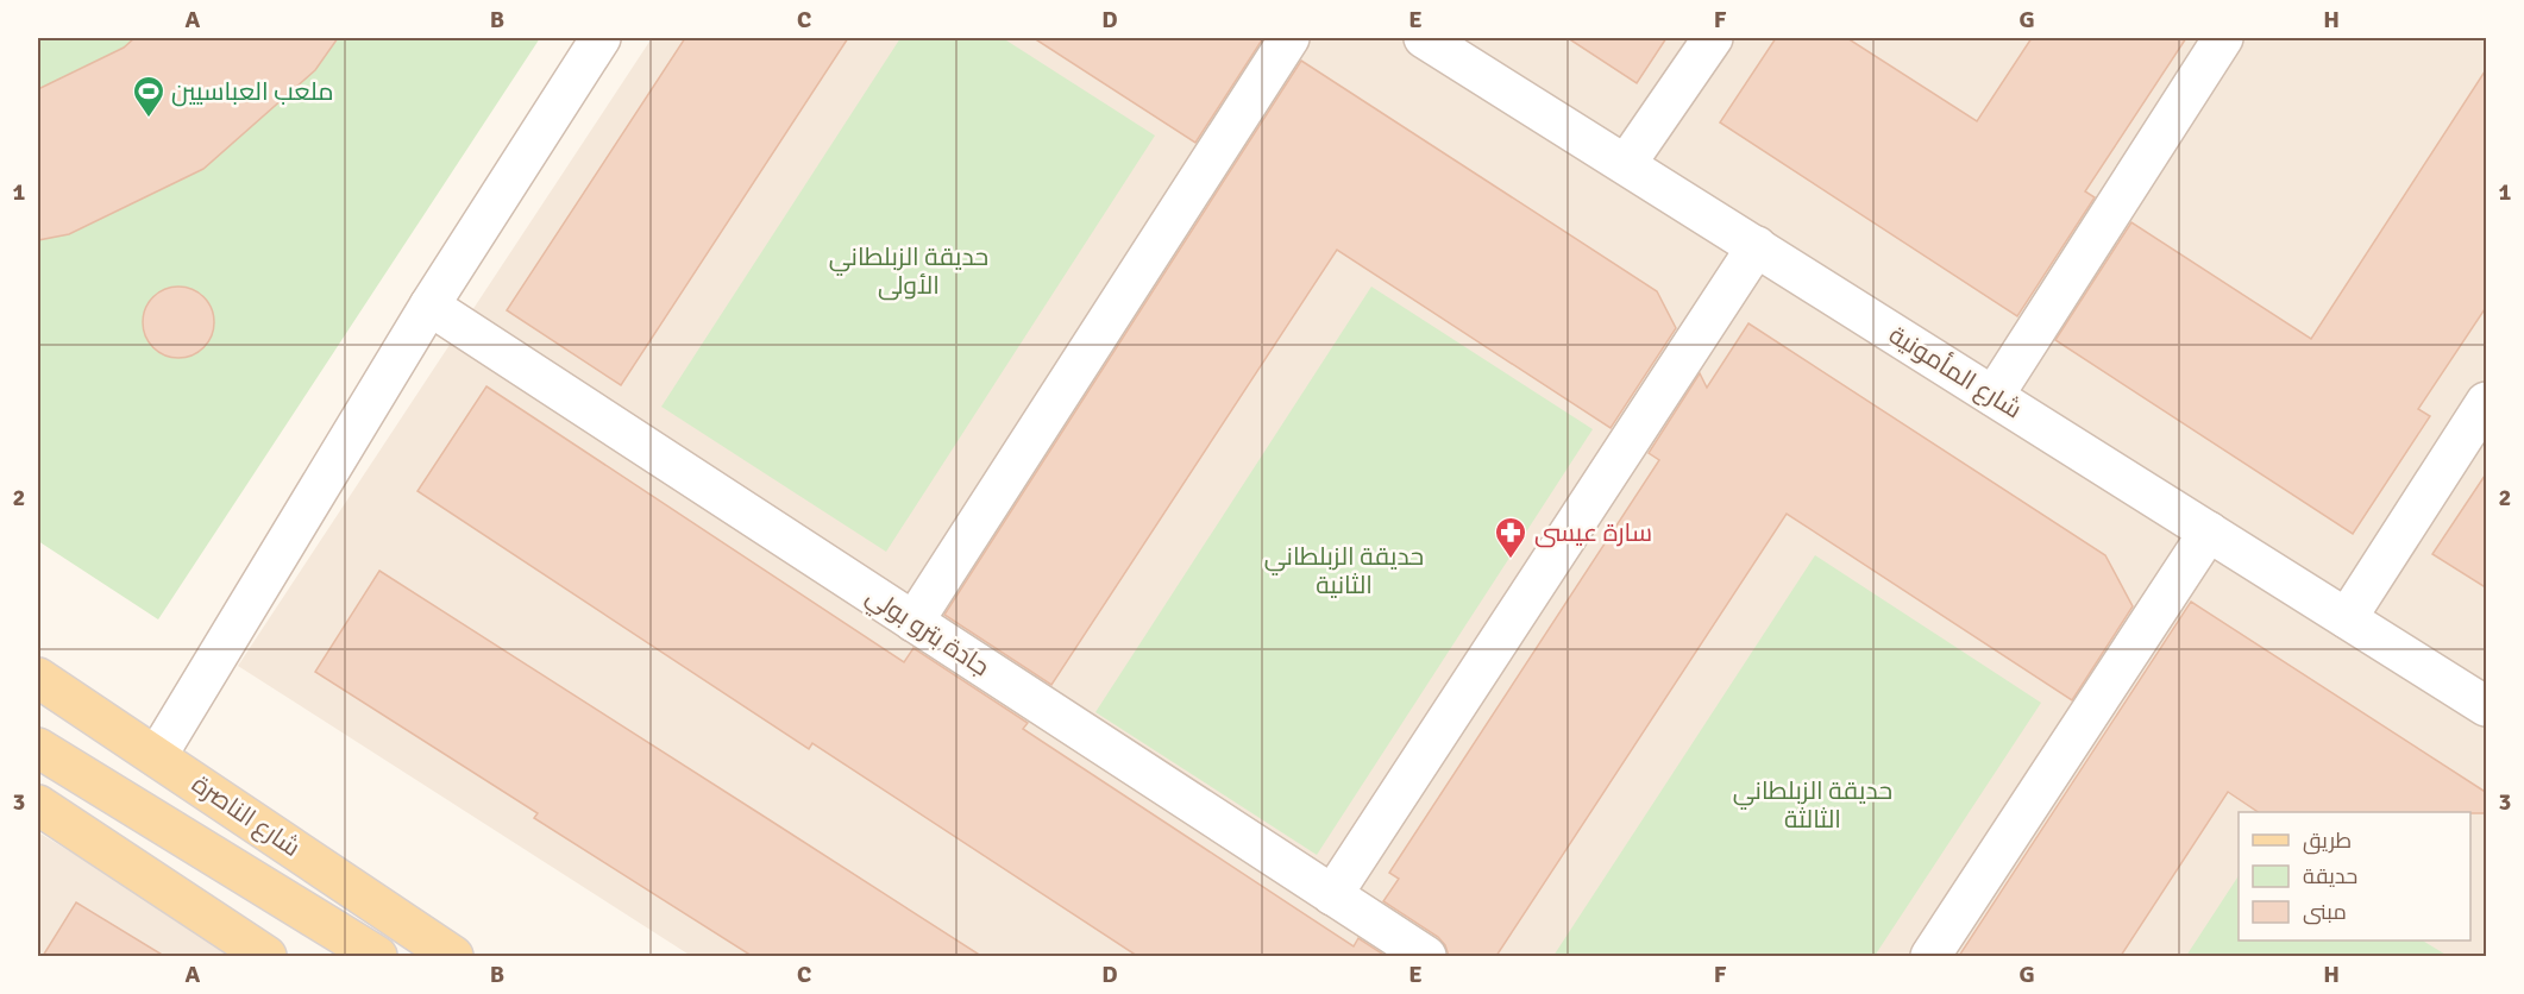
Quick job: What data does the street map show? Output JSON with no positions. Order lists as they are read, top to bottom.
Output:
{
  "streets": {
    "main road": ["شارع الناصرة"],
    "street": ["شارع المأمونية", "جادة بترو بولي"]
  },
  "parks": ["حديقة الزبلطاني الأولى", "حديقة الزبلطاني الثانية", "حديقة الزبلطاني الثالثة"],
  "places": {
    "sports": ["ملعب العباسيين"],
    "pharmacy": ["سارة عيسى"]
  },
  "legend": ["طريق", "حديقة", "مبنى"],
  "grid": {
    "columns": [
      "A",
      "B",
      "C",
      "D",
      "E",
      "F",
      "G",
      "H"
    ],
    "rows": ["1", "2", "3"]
  }
}
